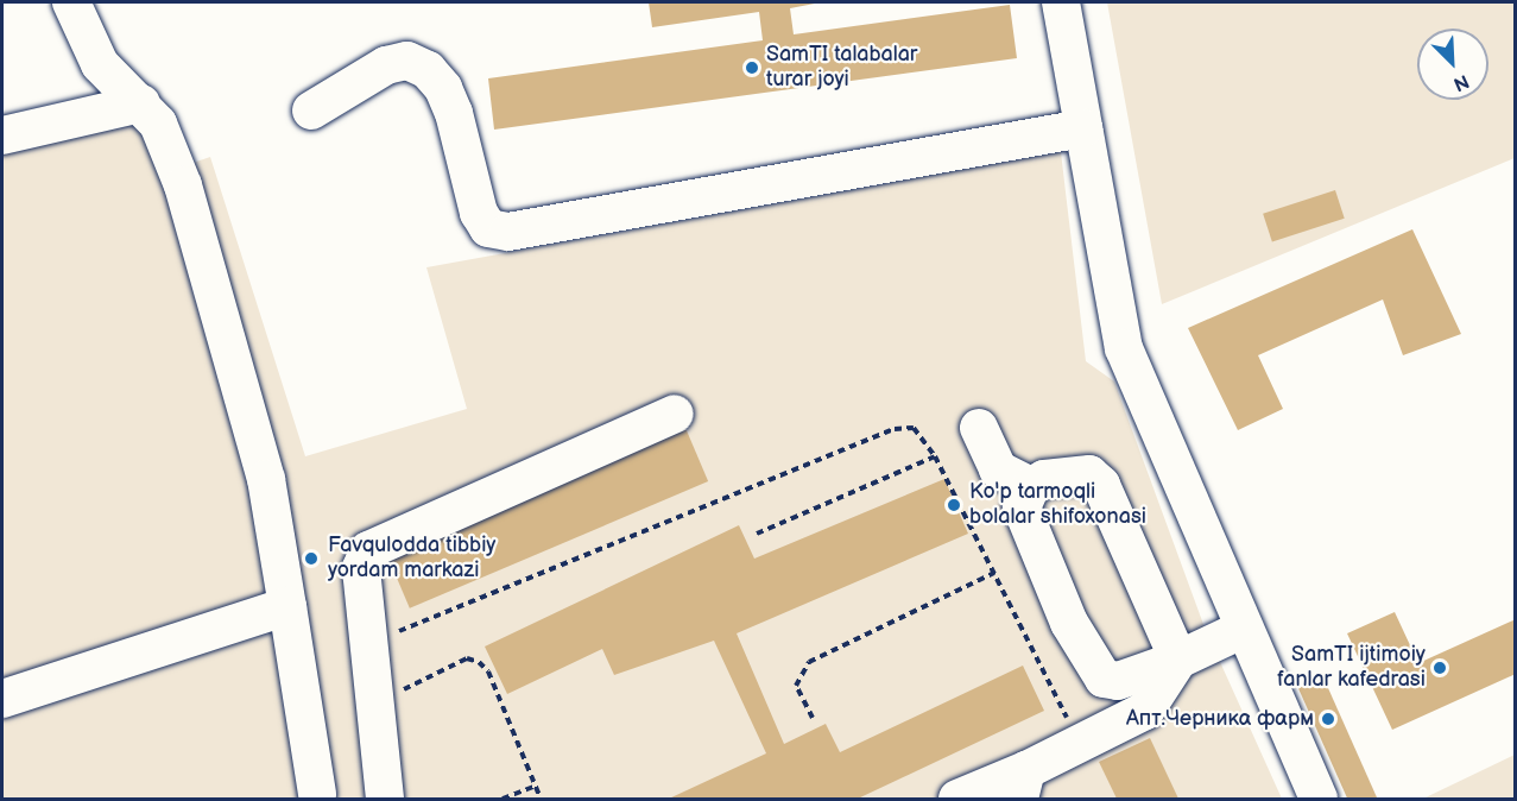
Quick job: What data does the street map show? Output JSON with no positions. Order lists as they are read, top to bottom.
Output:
{
  "places": [
    "SamTI talabalar turar joyi",
    "Ko'p tarmoqli bolalar shifoxonasi",
    "Favqulodda tibbiy yordam markazi",
    "SamTI ijtimoiy fanlar kafedrasi",
    "Апт.Черника фарм"
  ],
  "north": "bottom right"
}
